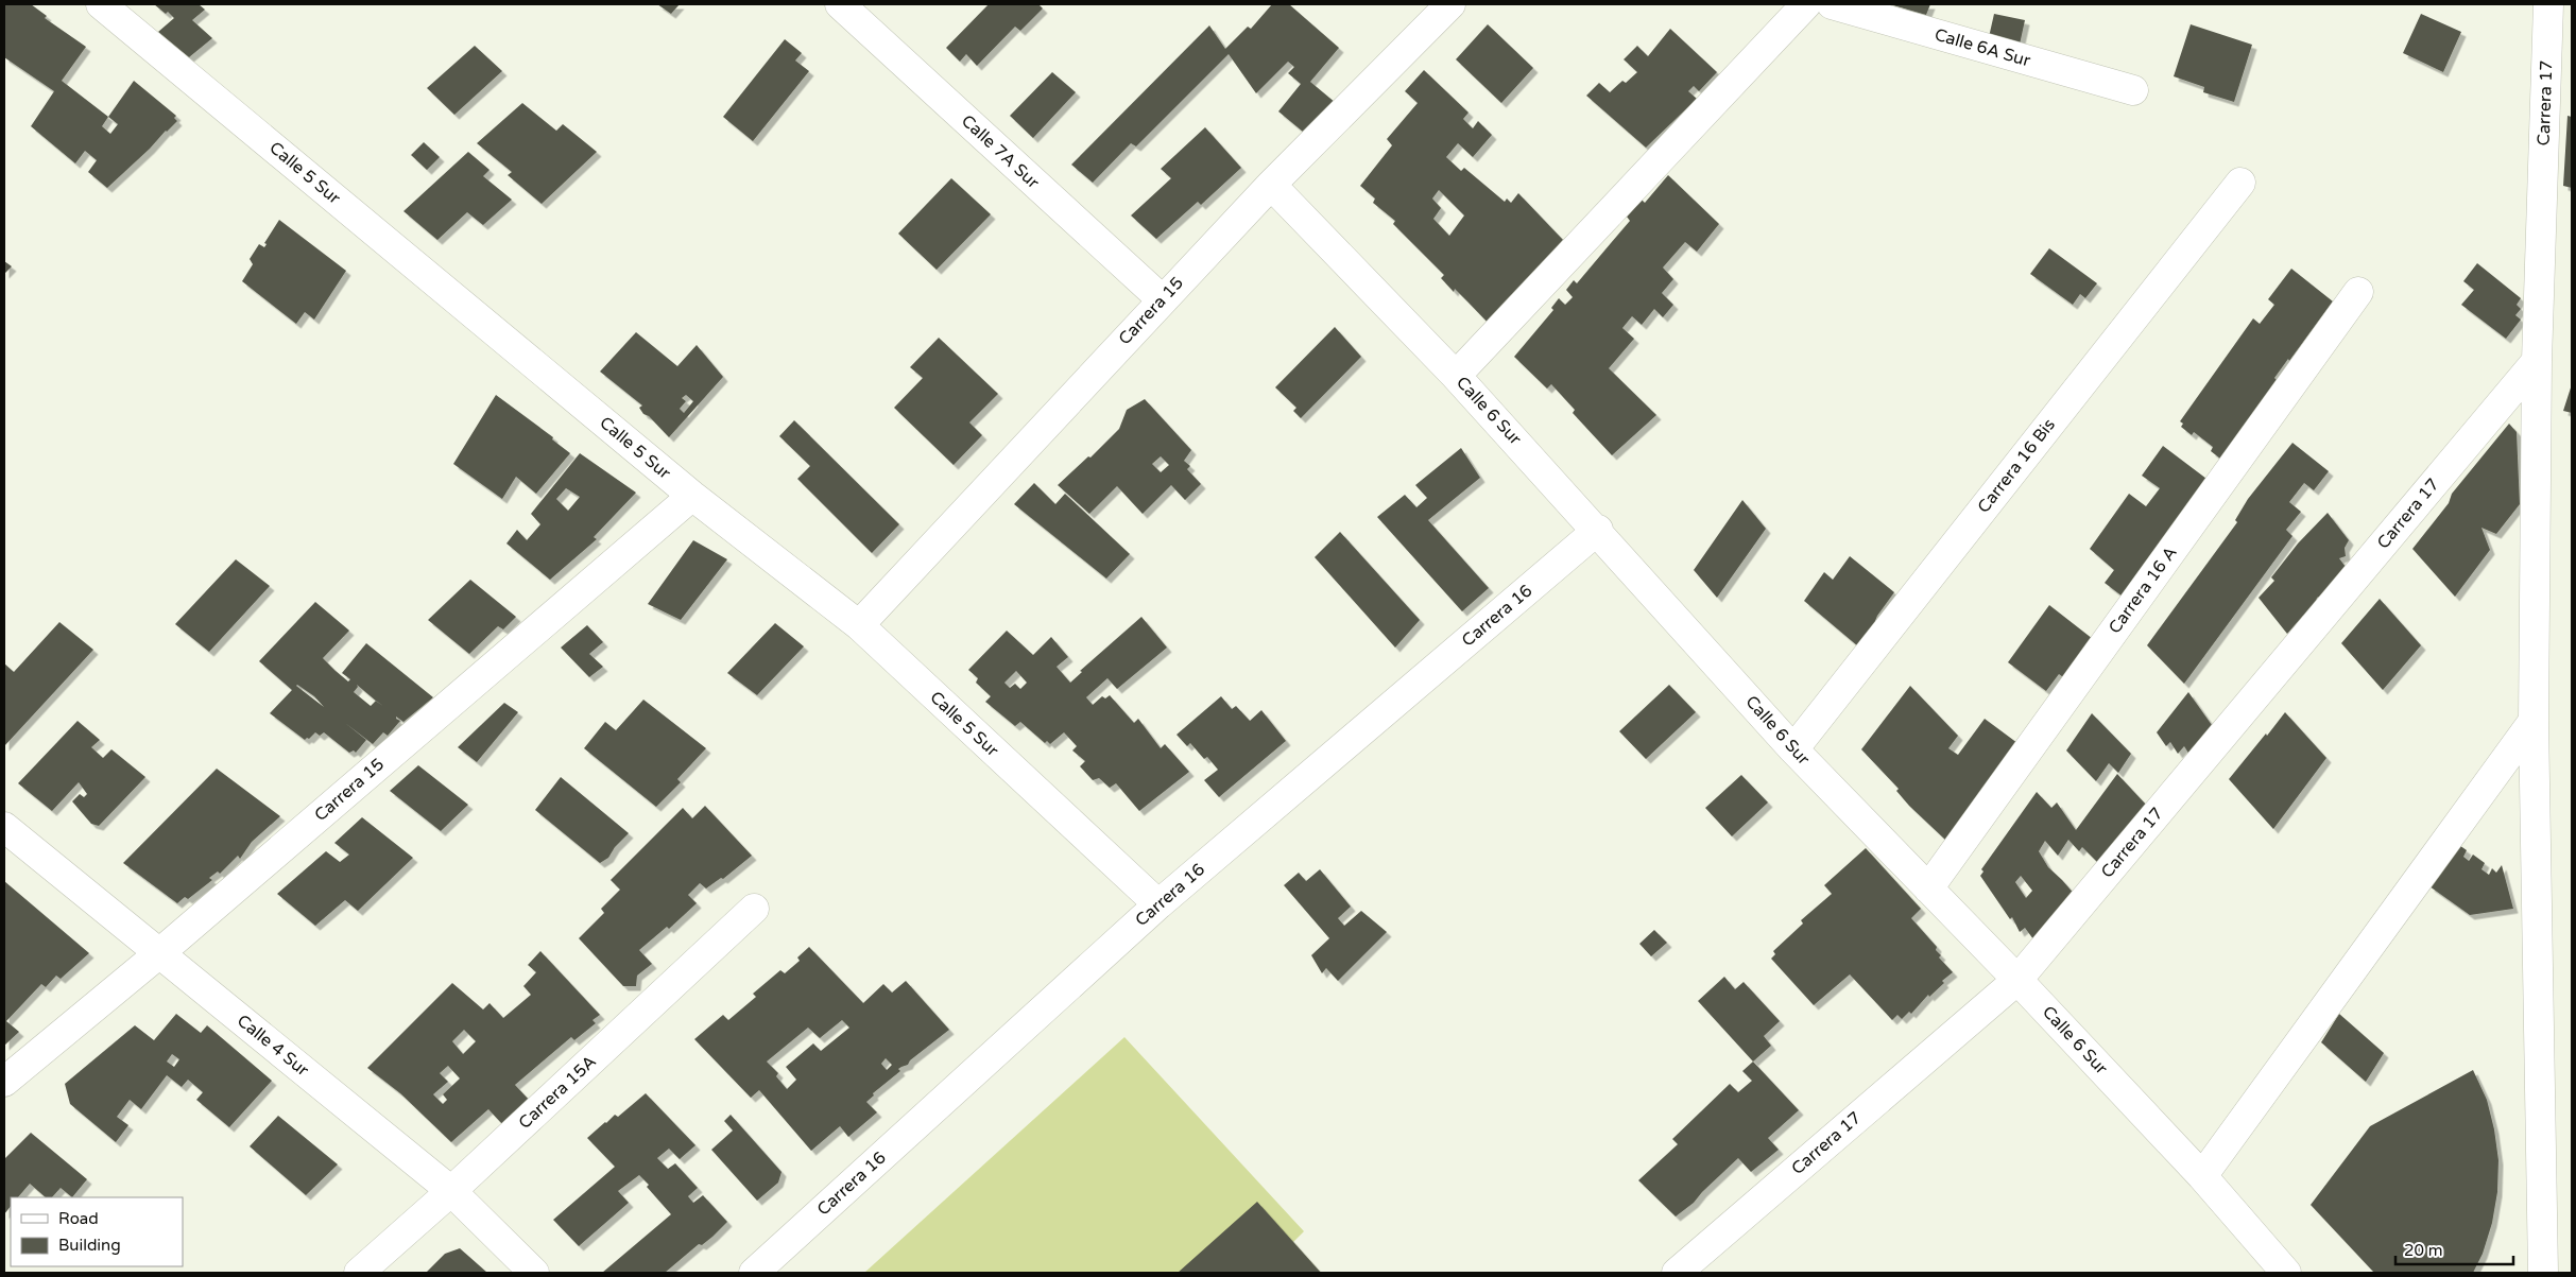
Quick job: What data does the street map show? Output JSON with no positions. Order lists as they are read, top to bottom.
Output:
{
  "streets": {
    "street": [
      "Calle 6A Sur",
      "Carrera 17",
      "Calle 7A Sur",
      "Calle 5 Sur",
      "Carrera 15",
      "Calle 6 Sur",
      "Carrera 16 Bis",
      "Carrera 16 A",
      "Carrera 16",
      "Calle 4 Sur",
      "Carrera 15A"
    ]
  },
  "crossings": [
    ["Carrera 17", "Calle 6 Sur"],
    ["Calle 7A Sur", "Carrera 15"],
    ["Calle 5 Sur", "Carrera 15"],
    ["Calle 5 Sur", "Carrera 16"],
    ["Carrera 15", "Calle 6 Sur"],
    ["Carrera 15", "Calle 4 Sur"],
    ["Calle 6 Sur", "Carrera 16 Bis"],
    ["Calle 6 Sur", "Carrera 16 A"],
    ["Calle 6 Sur", "Carrera 16"],
    ["Calle 4 Sur", "Carrera 15A"]
  ],
  "legend": ["Road", "Building"],
  "scale_bar": "20 m"
}
